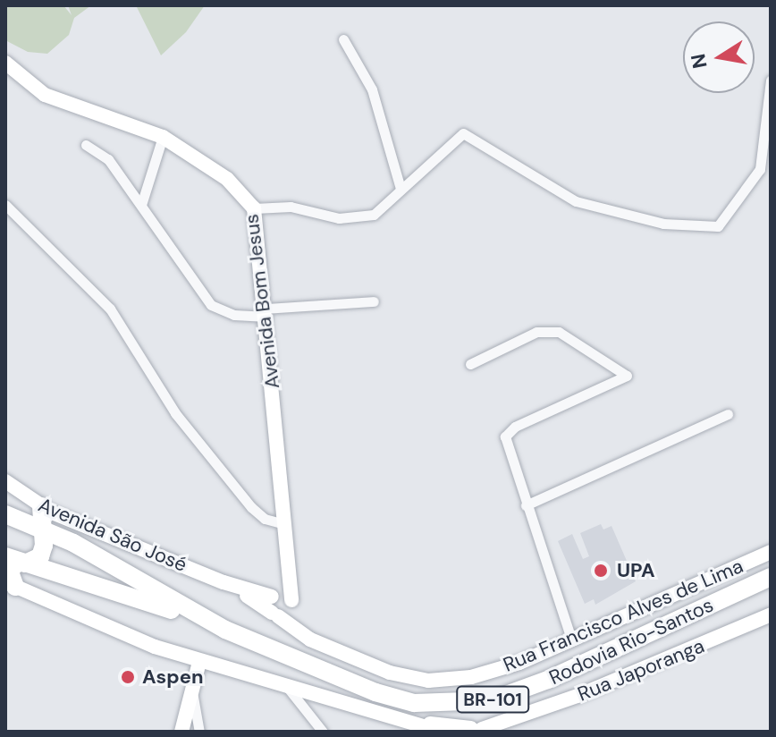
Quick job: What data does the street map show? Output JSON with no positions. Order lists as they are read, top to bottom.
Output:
{
  "streets": {
    "highway": ["Rodovia Rio-Santos", "BR-101"],
    "main road": [
      "Avenida Bom Jesus",
      "Avenida São José",
      "Rua Francisco Alves de Lima",
      "Rua Japoranga"
    ]
  },
  "crossings": [
    ["Avenida Bom Jesus", "Avenida São José"],
    ["Avenida Bom Jesus", "Rua Francisco Alves de Lima"],
    ["Avenida São José", "Rua Francisco Alves de Lima"]
  ],
  "places": ["UPA", "Aspen"],
  "north": "left"
}
